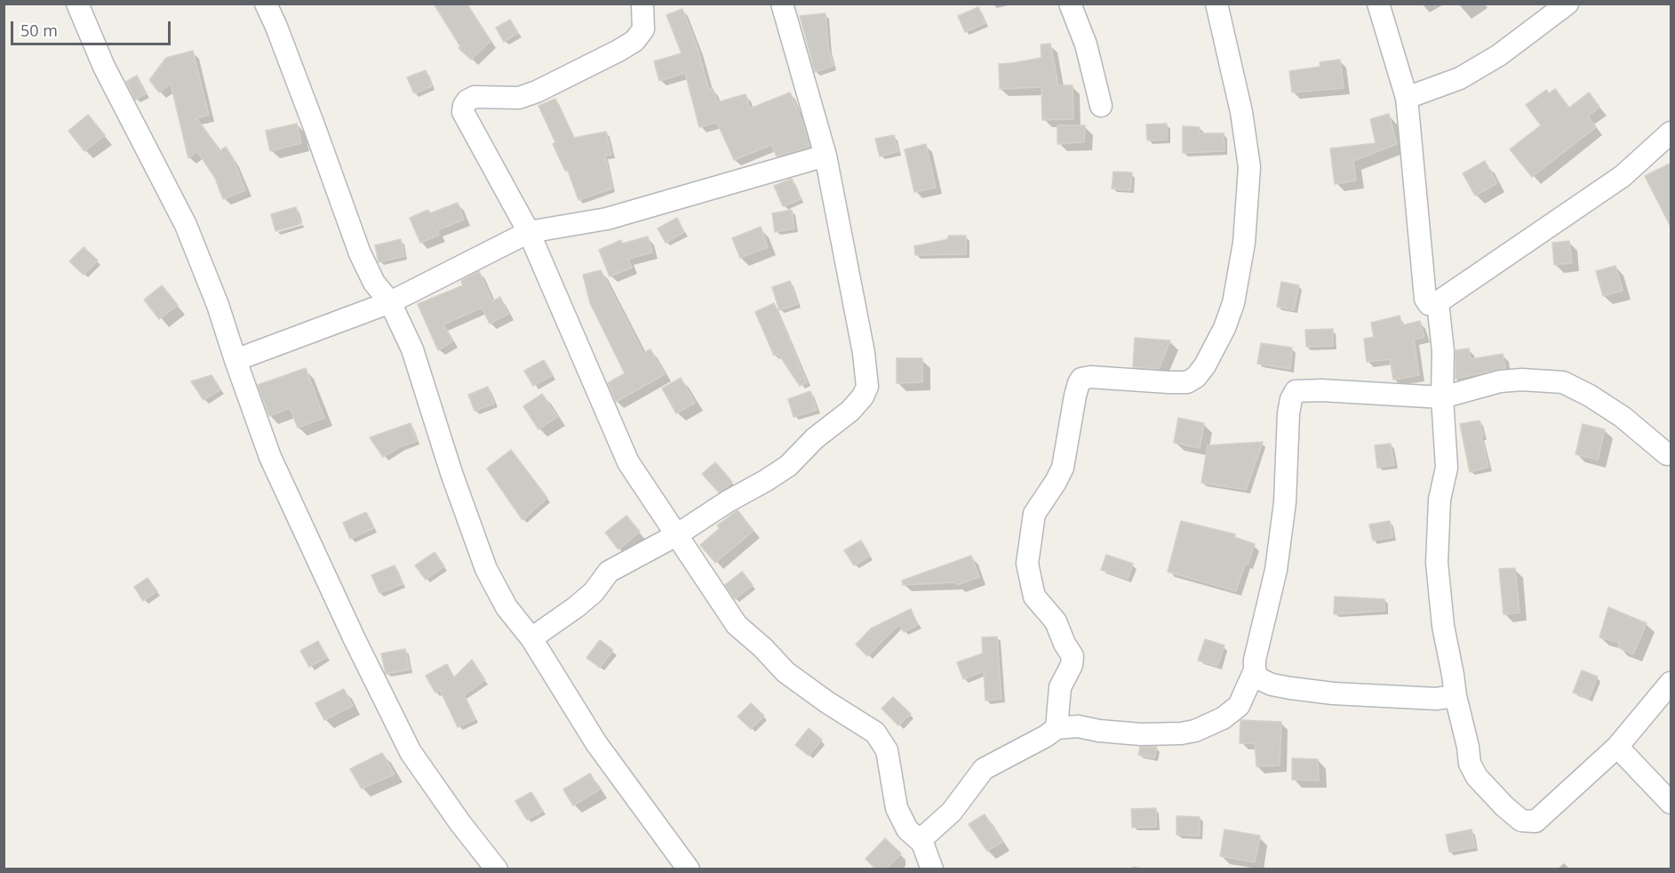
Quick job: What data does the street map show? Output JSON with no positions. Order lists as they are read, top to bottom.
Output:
{
  "scale_bar": "50 m"
}
